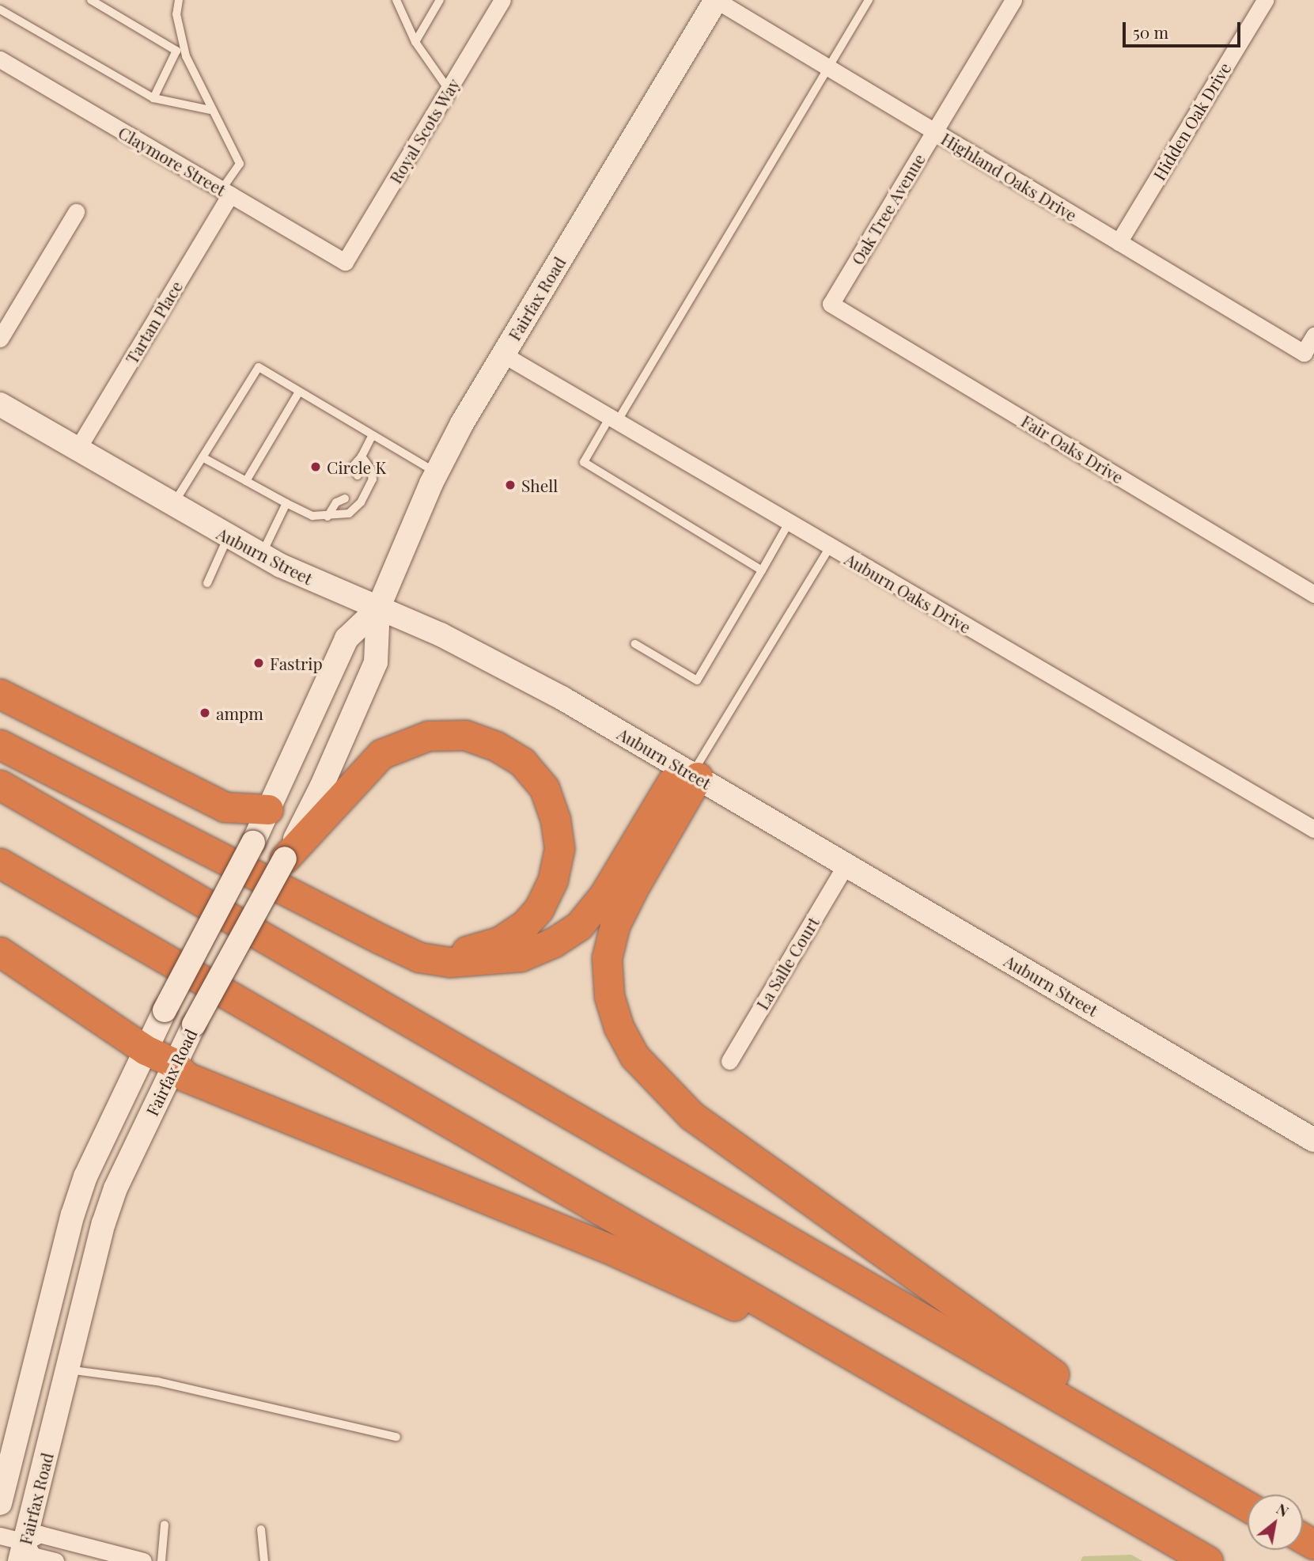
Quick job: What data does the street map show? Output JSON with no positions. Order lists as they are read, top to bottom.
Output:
{
  "streets": {
    "main road": ["Fairfax Road", "Auburn Street"],
    "street": [
      "Hidden Oak Drive",
      "Royal Scots Way",
      "Claymore Street",
      "Highland Oaks Drive",
      "Oak Tree Avenue",
      "Tartan Place",
      "Fair Oaks Drive",
      "Auburn Oaks Drive",
      "La Salle Court"
    ]
  },
  "crossings": [
    ["Hidden Oak Drive", "Highland Oaks Drive"],
    ["Royal Scots Way", "Claymore Street"],
    ["Claymore Street", "Tartan Place"],
    ["Highland Oaks Drive", "Oak Tree Avenue"],
    ["Highland Oaks Drive", "Fairfax Road"],
    ["Oak Tree Avenue", "Fair Oaks Drive"],
    ["Fairfax Road", "Auburn Street"],
    ["Fairfax Road", "Auburn Oaks Drive"],
    ["Tartan Place", "Auburn Street"],
    ["Auburn Street", "La Salle Court"]
  ],
  "places": [
    "Circle K",
    "Shell",
    "Fastrip",
    "ampm"
  ],
  "scale_bar": "50 m",
  "north": "top right"
}
